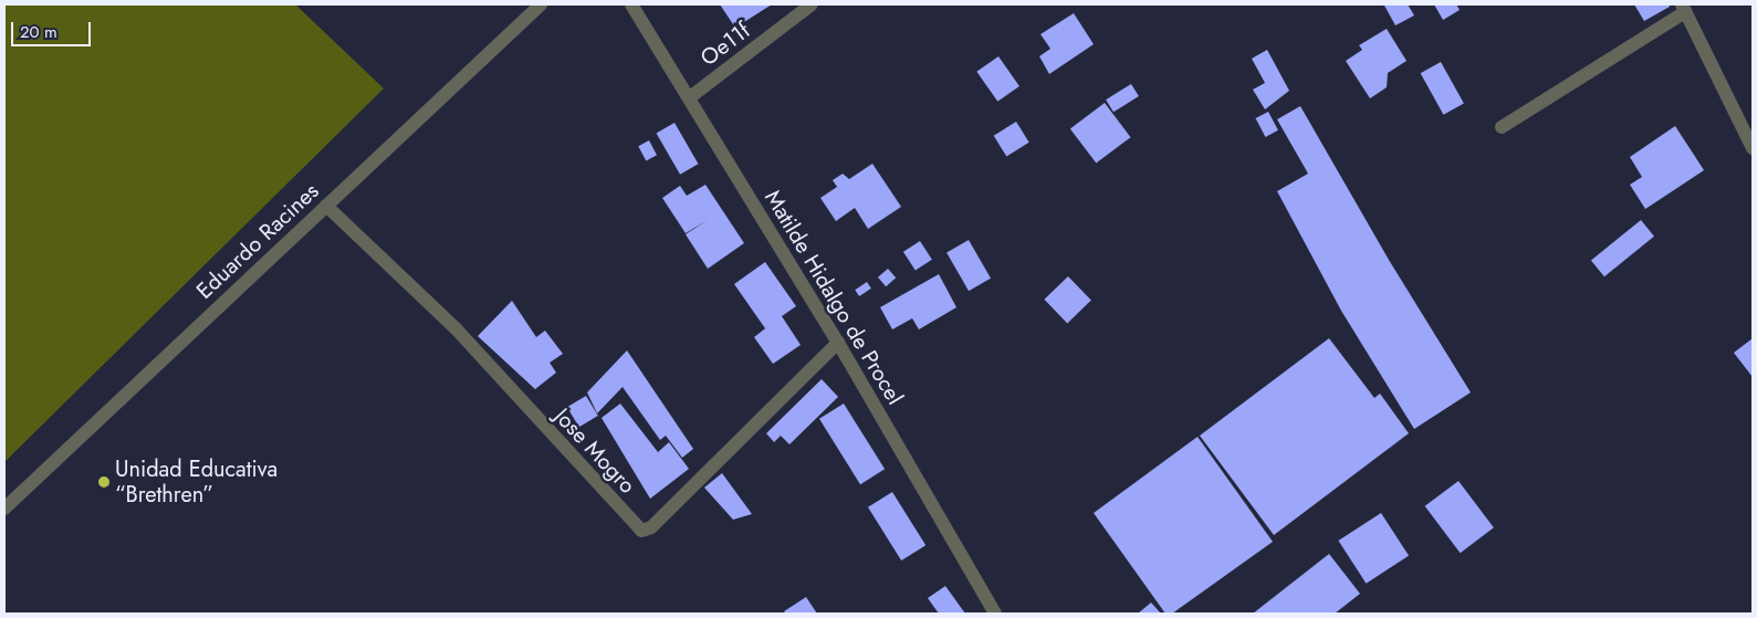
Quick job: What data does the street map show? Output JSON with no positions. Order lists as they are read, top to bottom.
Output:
{
  "streets": {
    "street": [
      "Oe11f",
      "Eduardo Racines",
      "Matilde Hidalgo de Procel",
      "Jose Mogro"
    ]
  },
  "crossings": [
    ["Oe11f", "Matilde Hidalgo de Procel"],
    ["Eduardo Racines", "Jose Mogro"],
    ["Matilde Hidalgo de Procel", "Jose Mogro"]
  ],
  "places": ["Unidad Educativa “Brethren”"],
  "scale_bar": "20 m"
}
